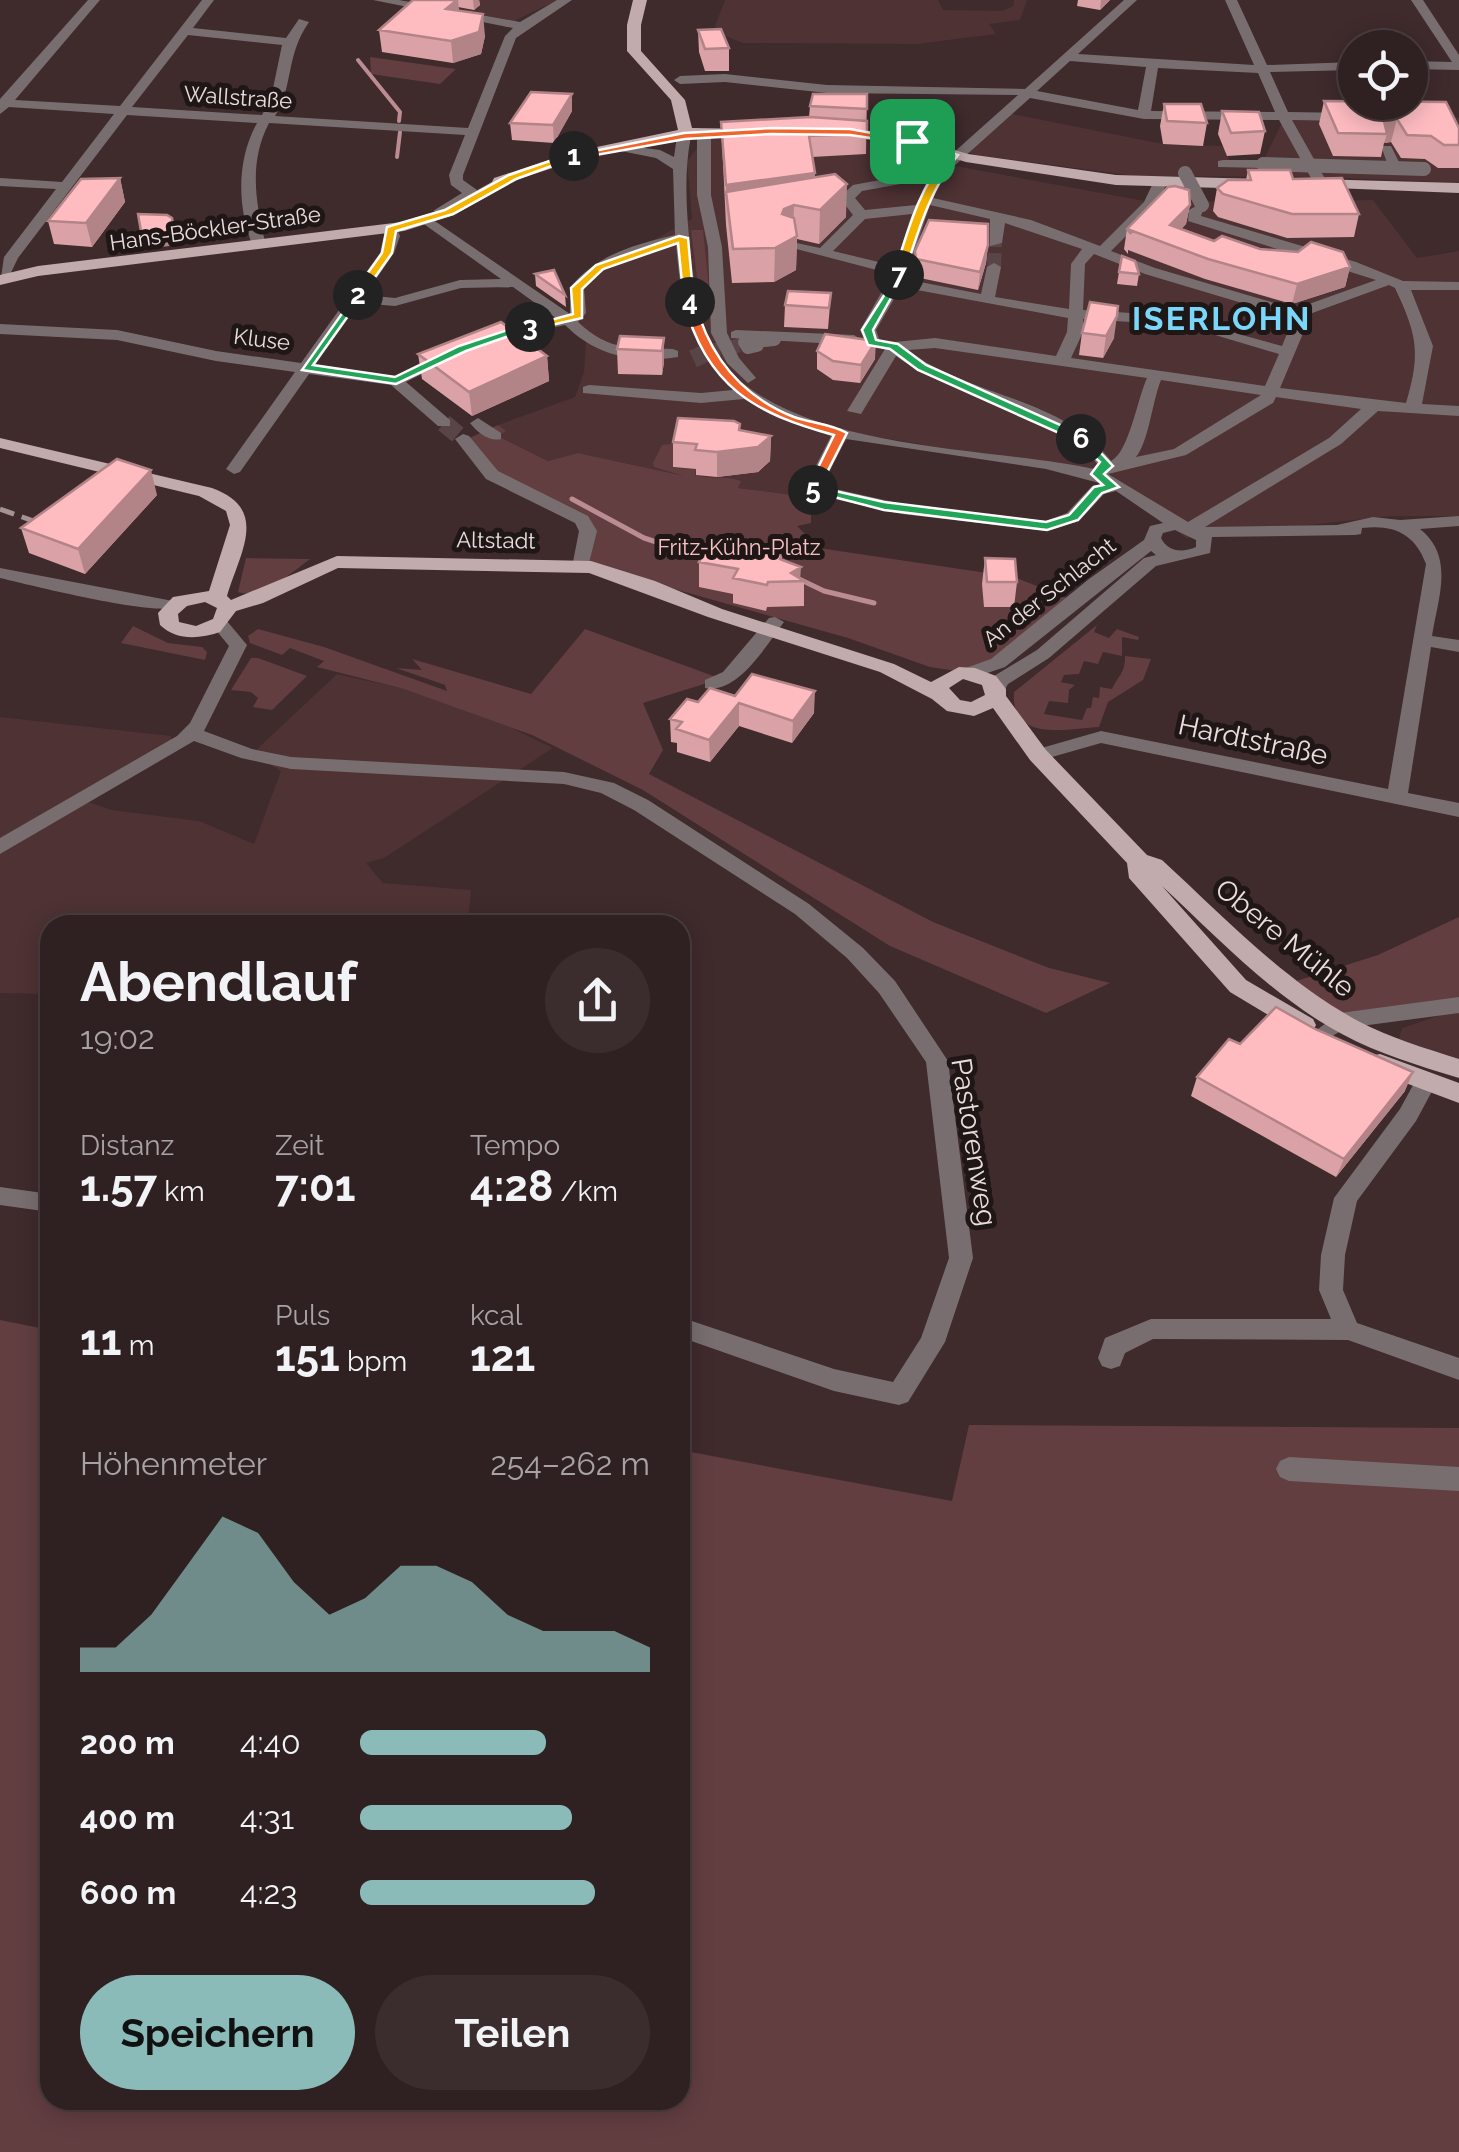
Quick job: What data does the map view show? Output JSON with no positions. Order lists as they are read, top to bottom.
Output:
{
  "streets": {
    "main road": ["Hans-Böckler-Straße", "Altstadt", "Obere Mühle"],
    "street": [
      "Wallstraße",
      "Kluse",
      "An der Schlacht",
      "Hardtstraße",
      "Pastorenweg"
    ]
  },
  "crossings": [
    ["Altstadt", "An der Schlacht"],
    ["Altstadt", "Obere Mühle"],
    ["An der Schlacht", "Obere Mühle"],
    ["Hardtstraße", "Obere Mühle"]
  ],
  "districts": ["ISERLOHN"],
  "parks": ["Fritz-Kühn-Platz"],
  "page": {
    "pins": [
      "1",
      "7",
      "2",
      "4",
      "3",
      "6",
      "5"
    ],
    "heading": ["Abendlauf", "19:02"],
    "stats": [
      ["Distanz", "1.57 km"],
      ["Zeit", "7:01"],
      ["Tempo", "4:28 /km"],
      ["11 m"],
      ["Puls", "151 bpm"],
      ["kcal", "121"]
    ],
    "chart": ["Höhenmeter", "254–262 m"],
    "list": [
      {
        "name": "200 m",
        "note": "4:40"
      },
      {
        "name": "400 m",
        "note": "4:31"
      },
      {
        "name": "600 m",
        "note": "4:23"
      }
    ],
    "buttons": ["Speichern", "Teilen"]
  }
}
